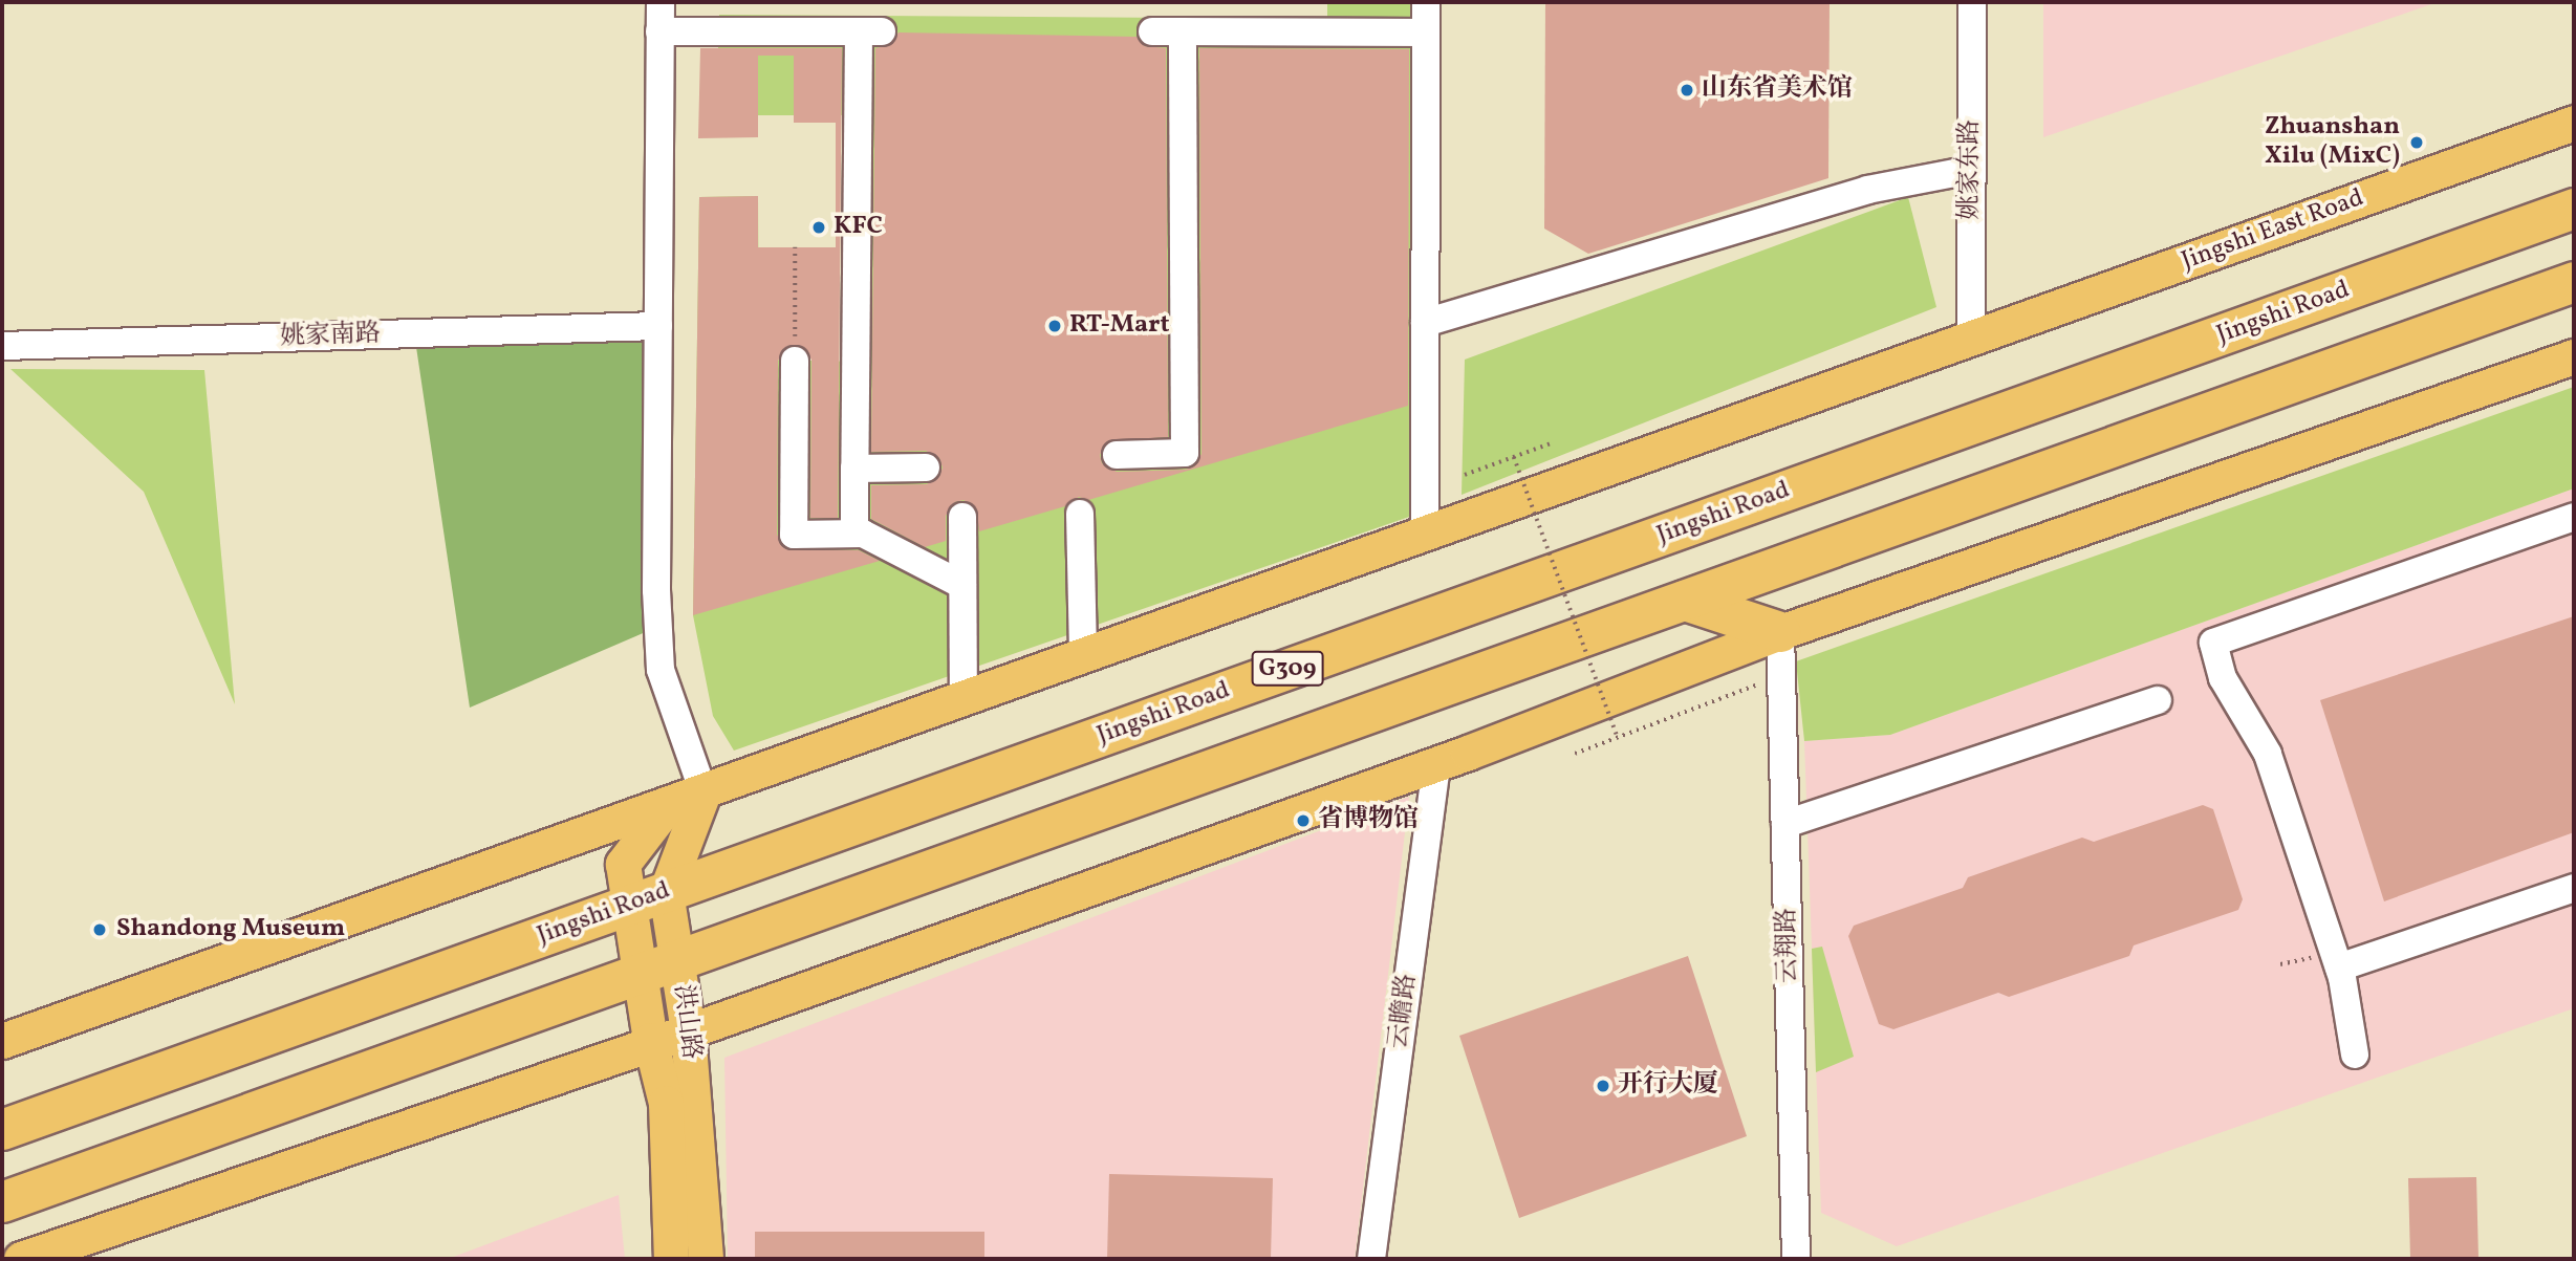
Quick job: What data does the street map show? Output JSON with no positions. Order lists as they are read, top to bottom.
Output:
{
  "streets": {
    "highway": ["Jingshi Road", "G309"],
    "main road": ["Jingshi East Road", "洪山路"],
    "street": [
      "姚家东路",
      "姚家南路",
      "云翔路",
      "云瞻路"
    ]
  },
  "crossings": [
    ["姚家东路", "Jingshi East Road"],
    ["Jingshi Road", "洪山路"],
    ["G309", "洪山路"]
  ],
  "places": [
    "山东省美术馆",
    "Zhuanshan Xilu (MixC)",
    "KFC",
    "RT-Mart",
    "省博物馆",
    "Shandong Museum",
    "开行大厦"
  ]
}
